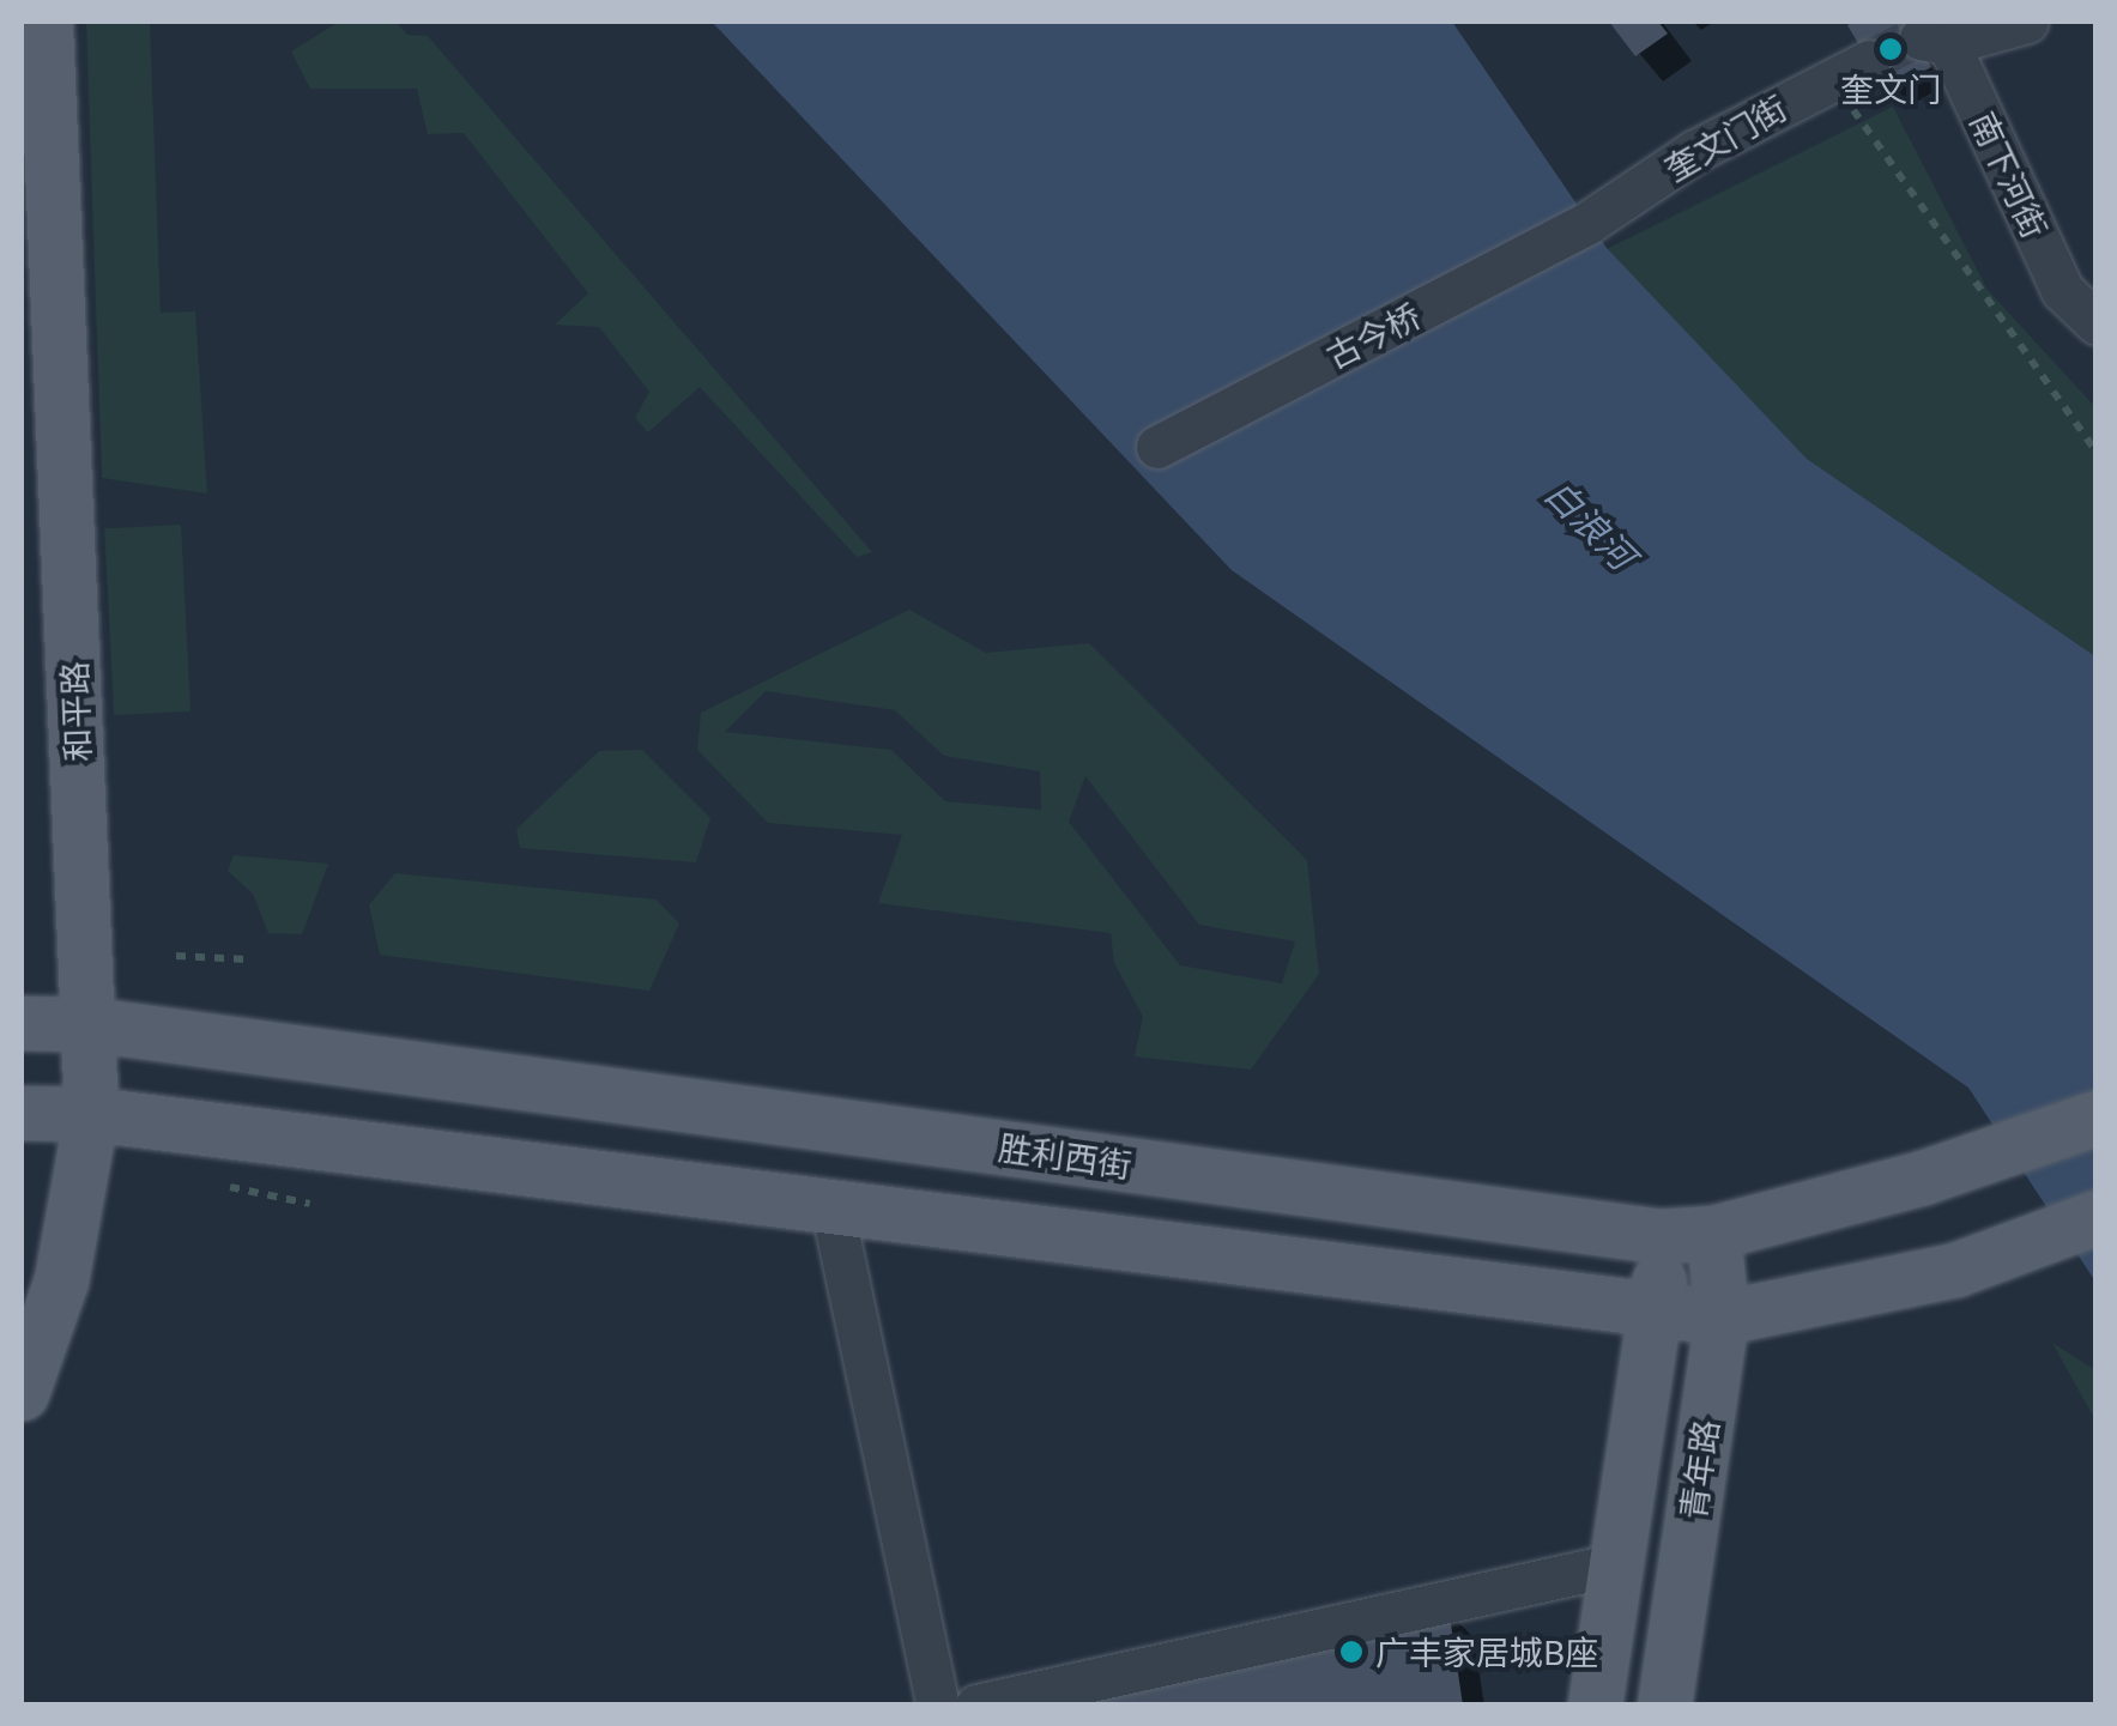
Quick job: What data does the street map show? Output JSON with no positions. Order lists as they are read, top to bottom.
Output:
{
  "streets": {
    "main road": ["和平路", "胜利西街", "青年路"],
    "street": ["奎文门街", "南下河街", "古今桥"]
  },
  "crossings": [
    ["奎文门街", "古今桥"],
    ["和平路", "胜利西街"],
    ["胜利西街", "青年路"]
  ],
  "water": ["白浪河"],
  "places": ["奎文门", "广丰家居城B座"]
}
